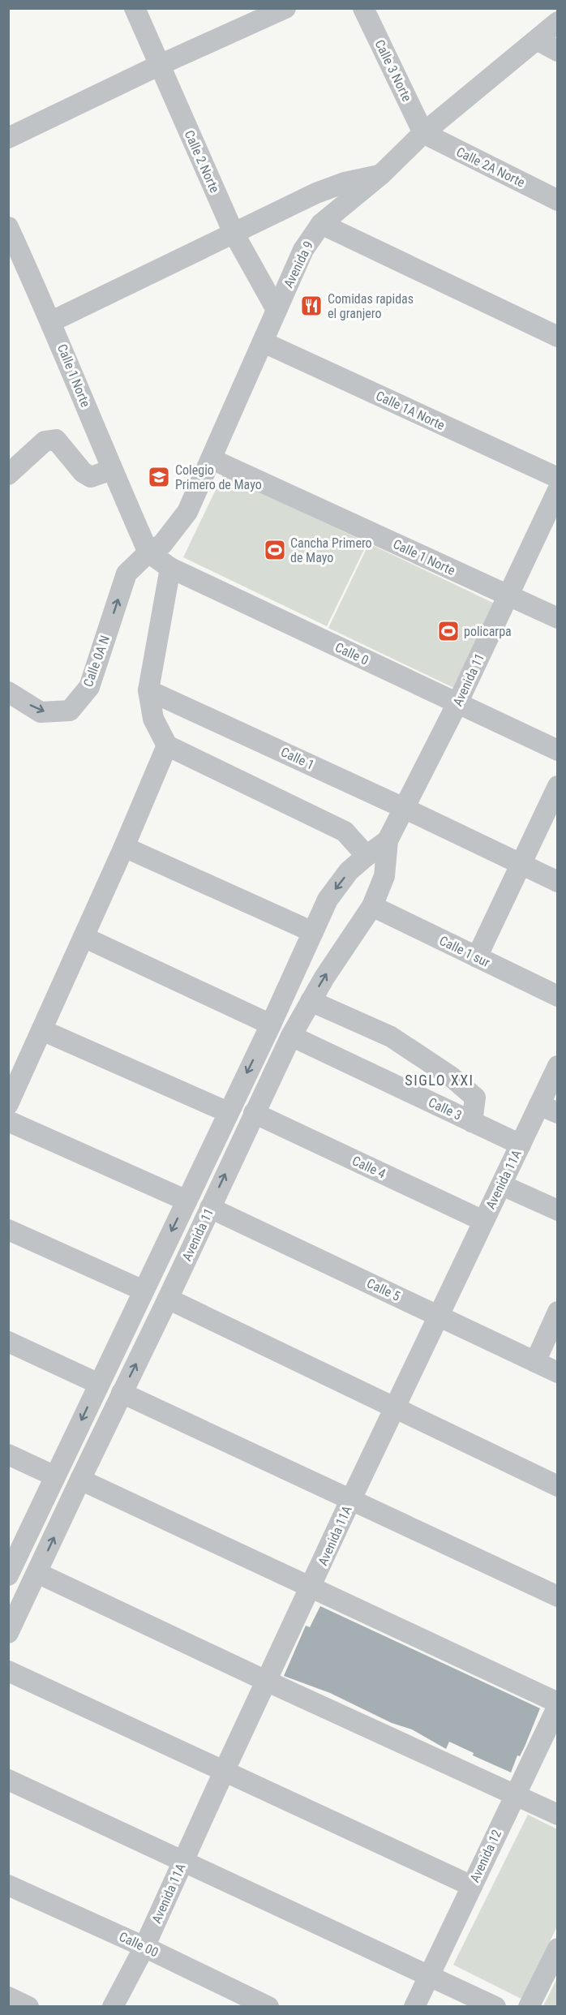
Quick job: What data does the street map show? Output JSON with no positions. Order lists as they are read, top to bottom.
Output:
{
  "streets": {
    "street": [
      "Calle 3 Norte",
      "Calle 2 Norte",
      "Calle 2A Norte",
      "Avenida 9",
      "Calle 1 Norte",
      "Calle 1A Norte",
      "Calle 0",
      "Calle 0A N",
      "Avenida 11",
      "Calle 1",
      "Calle 1 sur",
      "Calle 3",
      "Calle 4",
      "Avenida 11A",
      "Calle 5",
      "Avenida 12",
      "Calle 00"
    ]
  },
  "crossings": [
    ["Calle 3 Norte", "Calle 2A Norte"],
    ["Calle 3 Norte", "Avenida 9"],
    ["Calle 2 Norte", "Avenida 9"],
    ["Calle 2A Norte", "Avenida 9"],
    ["Avenida 9", "Calle 1 Norte"],
    ["Avenida 9", "Calle 1A Norte"],
    ["Avenida 9", "Calle 0"],
    ["Avenida 9", "Calle 0A N"],
    ["Calle 1 Norte", "Calle 0"],
    ["Calle 1 Norte", "Calle 0A N"],
    ["Calle 1 Norte", "Avenida 11"],
    ["Calle 0", "Calle 0A N"],
    ["Calle 0", "Avenida 11"],
    ["Avenida 11", "Calle 1"],
    ["Avenida 11", "Calle 1 sur"],
    ["Avenida 11", "Calle 3"],
    ["Avenida 11", "Calle 4"],
    ["Avenida 11", "Calle 5"],
    ["Calle 3", "Avenida 11A"],
    ["Calle 4", "Avenida 11A"],
    ["Avenida 11A", "Calle 5"],
    ["Avenida 11A", "Calle 00"]
  ],
  "districts": ["SIGLO XXI"],
  "places": {
    "restaurant": ["Comidas rapidas el granjero"],
    "school or university": ["Colegio Primero de Mayo"],
    "sports": ["Cancha Primero de Mayo", "policarpa"]
  }
}
